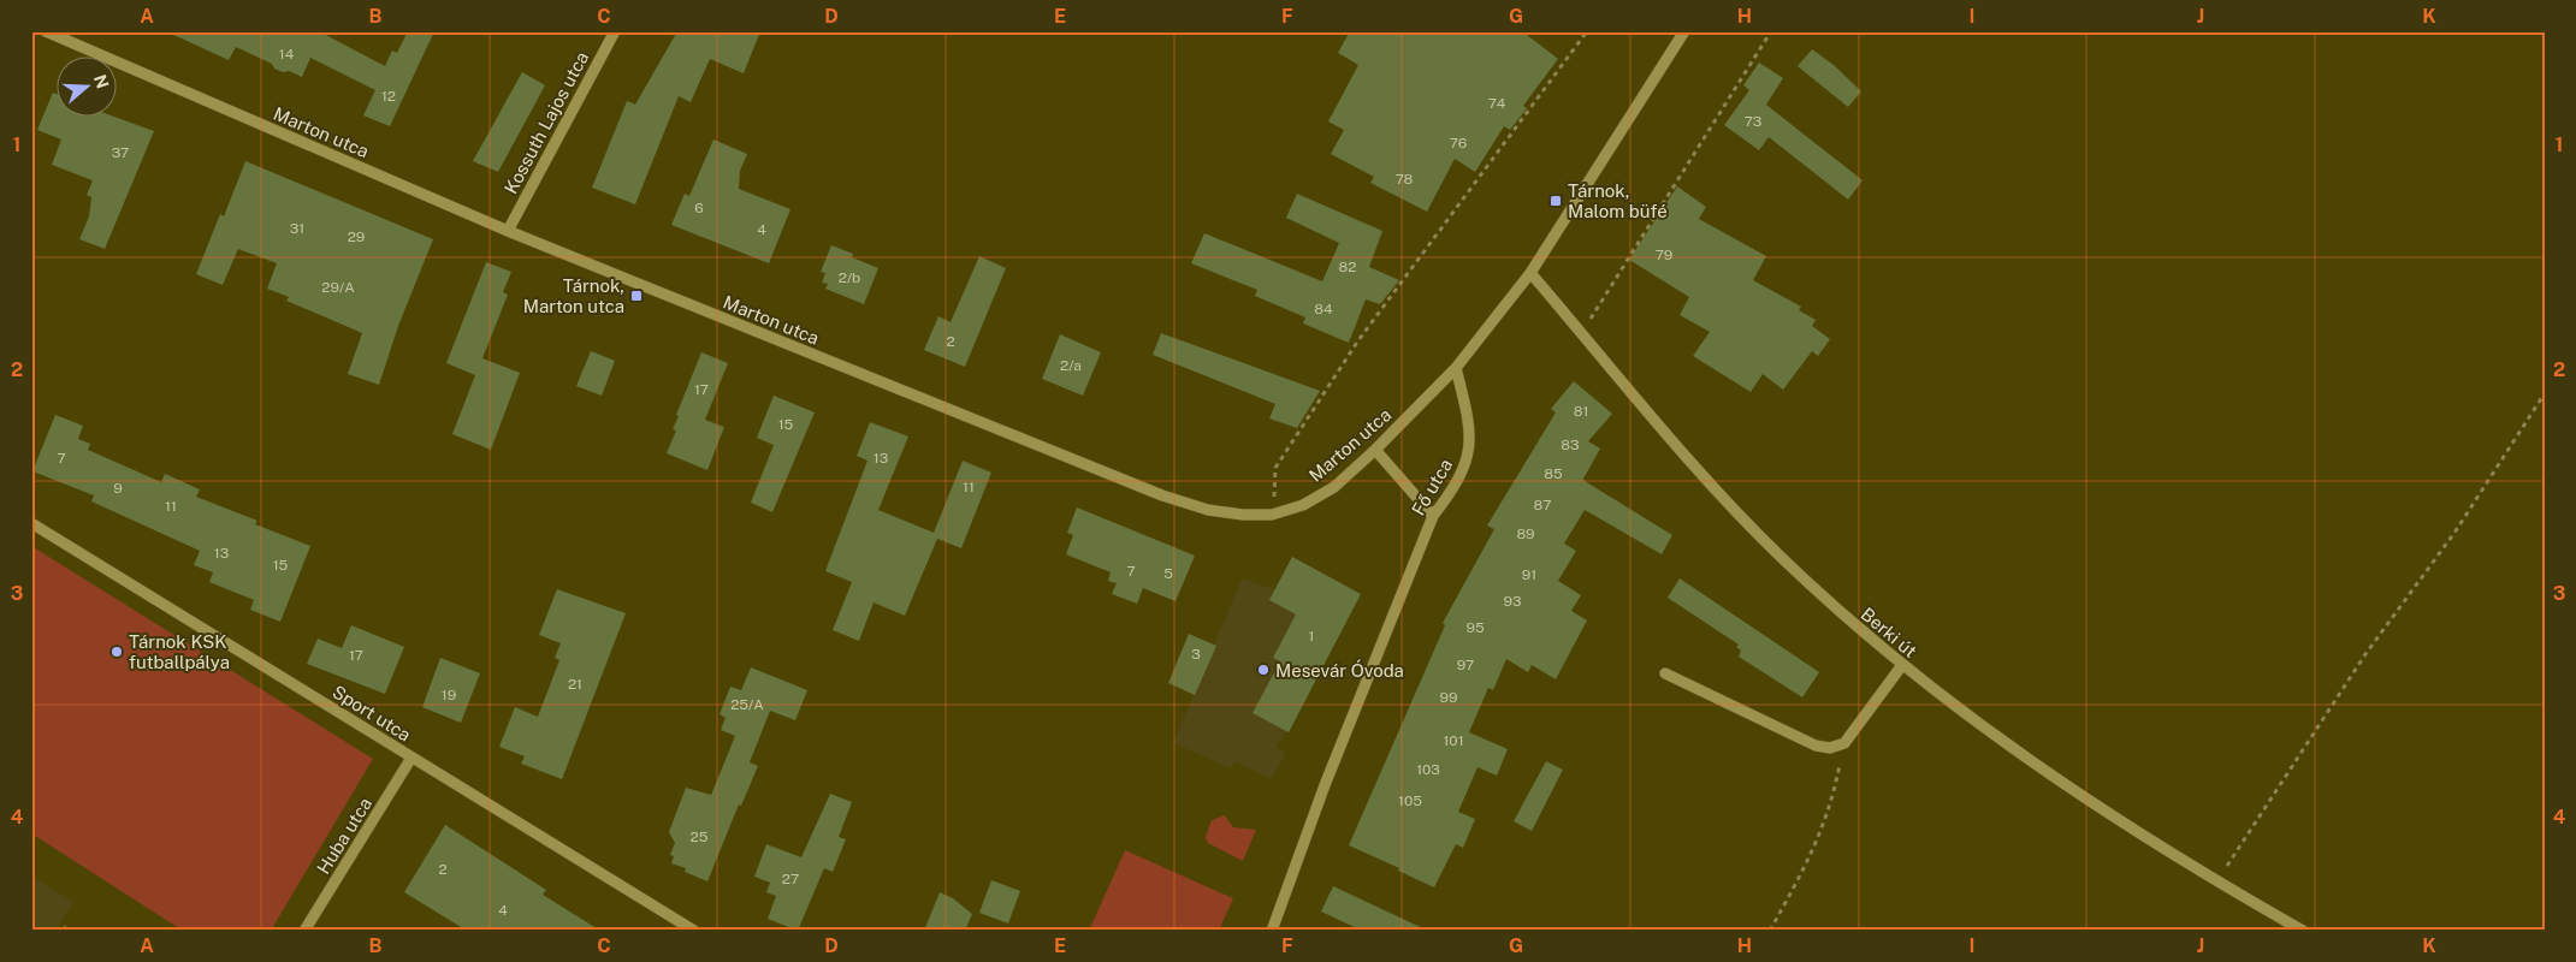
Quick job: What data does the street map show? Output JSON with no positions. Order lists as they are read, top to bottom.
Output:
{
  "streets": {
    "street": [
      "Kossuth Lajos utca",
      "Marton utca",
      "Fő utca",
      "Berki út",
      "Sport utca",
      "Huba utca"
    ]
  },
  "crossings": [
    ["Kossuth Lajos utca", "Marton utca"],
    ["Marton utca", "Fő utca"],
    ["Sport utca", "Huba utca"]
  ],
  "places": {
    "transit": ["Tárnok, Malom büfé", "Tárnok, Marton utca"],
    "other": ["Tárnok KSK futballpálya", "Mesevár Óvoda"]
  },
  "house_numbers": [
    "14",
    "12",
    "74",
    "73",
    "76",
    "37",
    "78",
    "6",
    "31",
    "4",
    "29",
    "79",
    "82",
    "2/b",
    "29/A",
    "84",
    "2",
    "2/a",
    "17",
    "81",
    "15",
    "83",
    "7",
    "13",
    "85",
    "11",
    "9",
    "87",
    "11",
    "89",
    "13",
    "15",
    "7",
    "5",
    "91",
    "93",
    "95",
    "1",
    "3",
    "17",
    "97",
    "21",
    "19",
    "99",
    "25/A",
    "101",
    "103",
    "105",
    "25",
    "2",
    "27",
    "4"
  ],
  "north": "right",
  "grid": {
    "columns": [
      "A",
      "B",
      "C",
      "D",
      "E",
      "F",
      "G",
      "H",
      "I",
      "J",
      "K"
    ],
    "rows": [
      "1",
      "2",
      "3",
      "4"
    ]
  }
}
